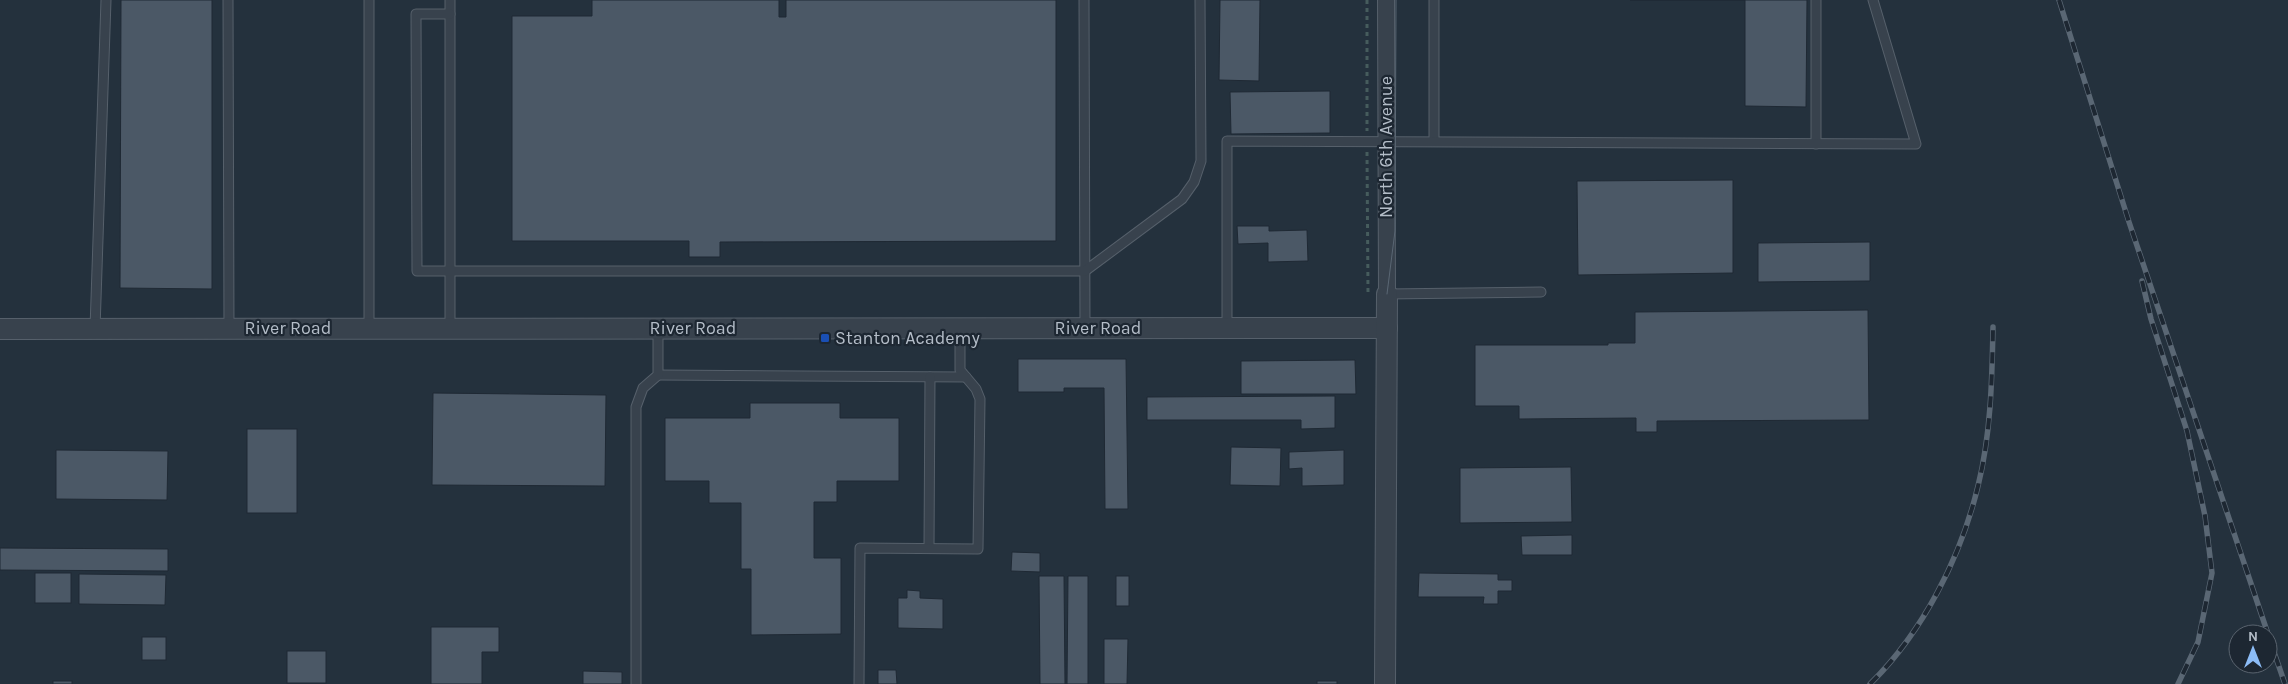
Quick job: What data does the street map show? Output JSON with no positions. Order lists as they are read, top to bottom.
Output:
{
  "streets": {
    "street": ["North 6th Avenue", "River Road"]
  },
  "places": {
    "transit": ["Stanton Academy"]
  },
  "north": "top"
}
